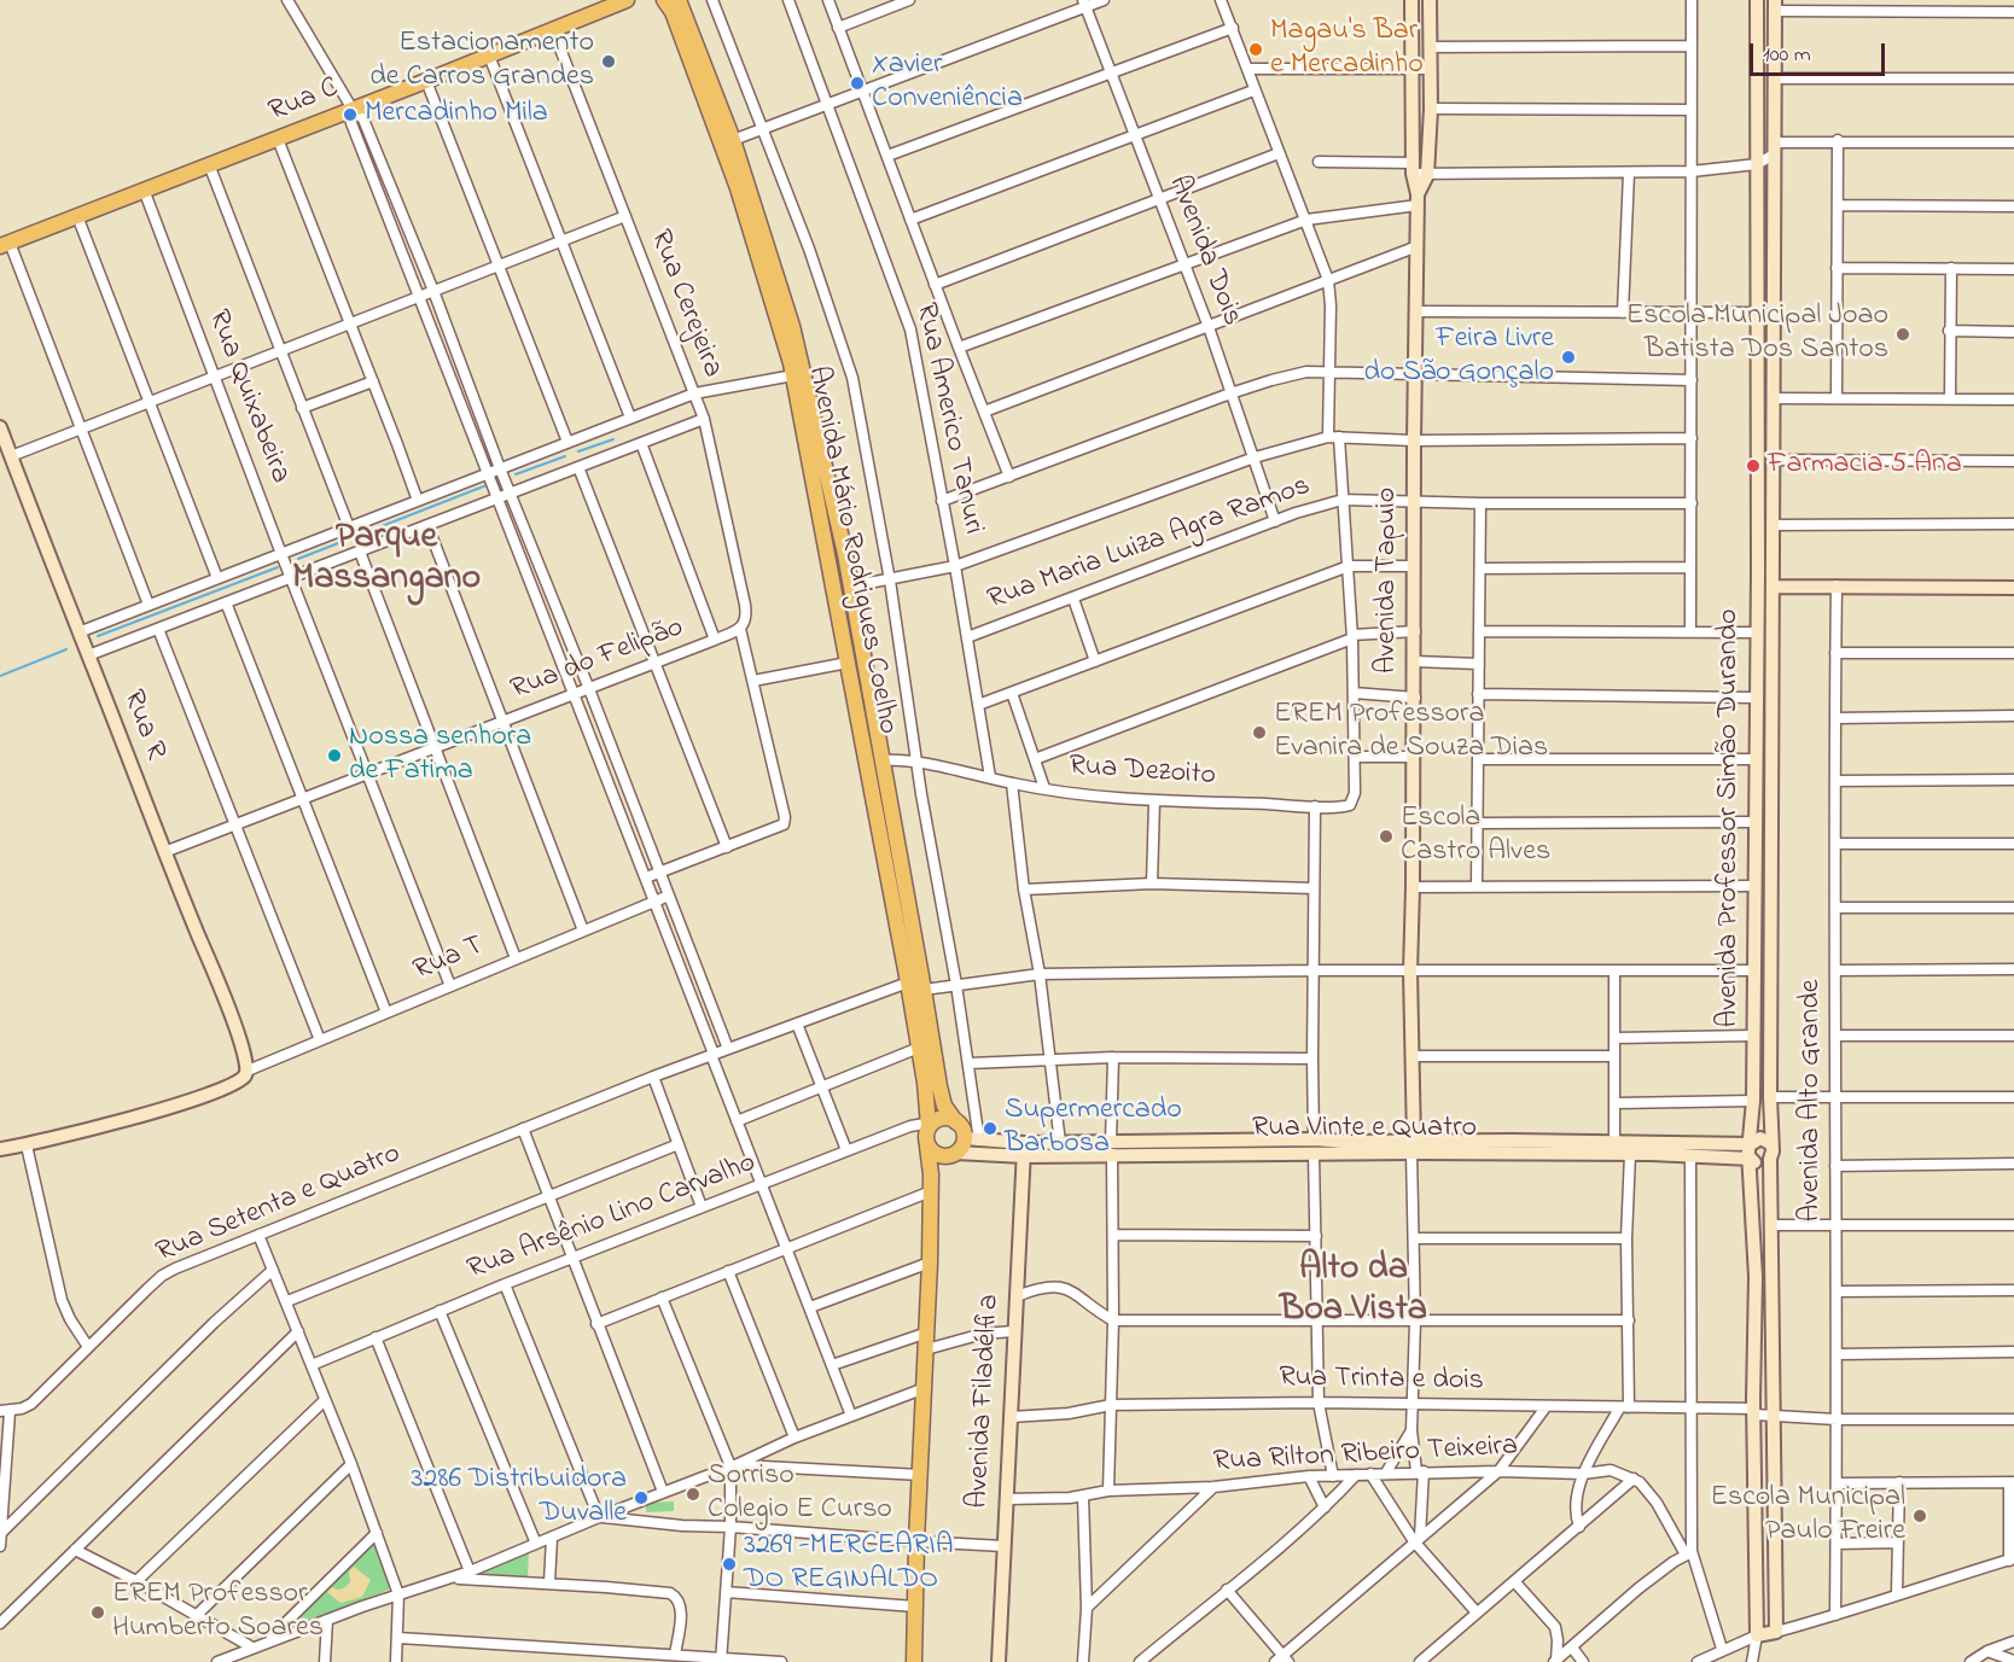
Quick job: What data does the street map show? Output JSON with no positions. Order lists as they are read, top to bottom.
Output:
{
  "streets": {
    "main road": ["Rua C", "Avenida Mário Rodrigues Coelho"],
    "street": [
      "Avenida Dois",
      "Rua Cerejeira",
      "Rua Quixabeira",
      "Rua Americo Tanuri",
      "Rua Maria Luiza Agra Ramos",
      "Avenida Tapuio",
      "Rua do Felipão",
      "Rua R",
      "Rua Dezoito",
      "Avenida Professor Simão Durando",
      "Rua T",
      "Avenida Alto Grande",
      "Rua Vinte e Quatro",
      "Rua Setenta e Quatro",
      "Rua Arsênio Lino Carvalho",
      "Rua Trinta e dois",
      "Avenida Filadélfia",
      "Rua Rilton Ribeiro Teixeira"
    ]
  },
  "crossings": [
    ["Rua C", "Rua Cerejeira"],
    ["Rua C", "Rua Quixabeira"],
    ["Avenida Dois", "Rua Maria Luiza Agra Ramos"],
    ["Rua Cerejeira", "Rua do Felipão"],
    ["Rua Quixabeira", "Rua do Felipão"],
    ["Rua Quixabeira", "Rua T"],
    ["Rua Americo Tanuri", "Rua Maria Luiza Agra Ramos"],
    ["Rua Americo Tanuri", "Rua Dezoito"],
    ["Rua Maria Luiza Agra Ramos", "Avenida Tapuio"],
    ["Avenida Mário Rodrigues Coelho", "Rua Dezoito"],
    ["Avenida Mário Rodrigues Coelho", "Rua Vinte e Quatro"],
    ["Avenida Mário Rodrigues Coelho", "Rua Setenta e Quatro"],
    ["Avenida Mário Rodrigues Coelho", "Rua Arsênio Lino Carvalho"],
    ["Avenida Tapuio", "Rua Vinte e Quatro"],
    ["Avenida Tapuio", "Rua Trinta e dois"],
    ["Avenida Tapuio", "Rua Rilton Ribeiro Teixeira"],
    ["Rua do Felipão", "Rua R"],
    ["Rua R", "Rua T"],
    ["Avenida Professor Simão Durando", "Rua Vinte e Quatro"],
    ["Avenida Professor Simão Durando", "Rua Trinta e dois"],
    ["Avenida Alto Grande", "Rua Trinta e dois"],
    ["Rua Vinte e Quatro", "Rua Arsênio Lino Carvalho"],
    ["Rua Vinte e Quatro", "Avenida Filadélfia"],
    ["Rua Trinta e dois", "Avenida Filadélfia"],
    ["Avenida Filadélfia", "Rua Rilton Ribeiro Teixeira"]
  ],
  "districts": ["Parque Massangano", "Alto da Boa Vista"],
  "places": [
    "Magau's Bar e Mercadinho",
    "Estacionamento de Carros Grandes",
    "Xavier Conveniência",
    "Mercadinho Mila",
    "Escola Municipal Joao Batista Dos Santos",
    "Feira Livre do São Gonçalo",
    "Farmacia 5 Ana",
    "EREM Professora Evanira de Souza Dias",
    "Nossa senhora de Fatima",
    "Escola Castro Alves",
    "Supermercado Barbosa",
    "Sorriso Colegio E Curso",
    "3286 Distribuidora Duvalle",
    "Escola Municipal Paulo Freire",
    "3269 -MERCEARIA DO REGINALDO",
    "EREM Professor Humberto Soares"
  ],
  "scale_bar": "100 m"
}
